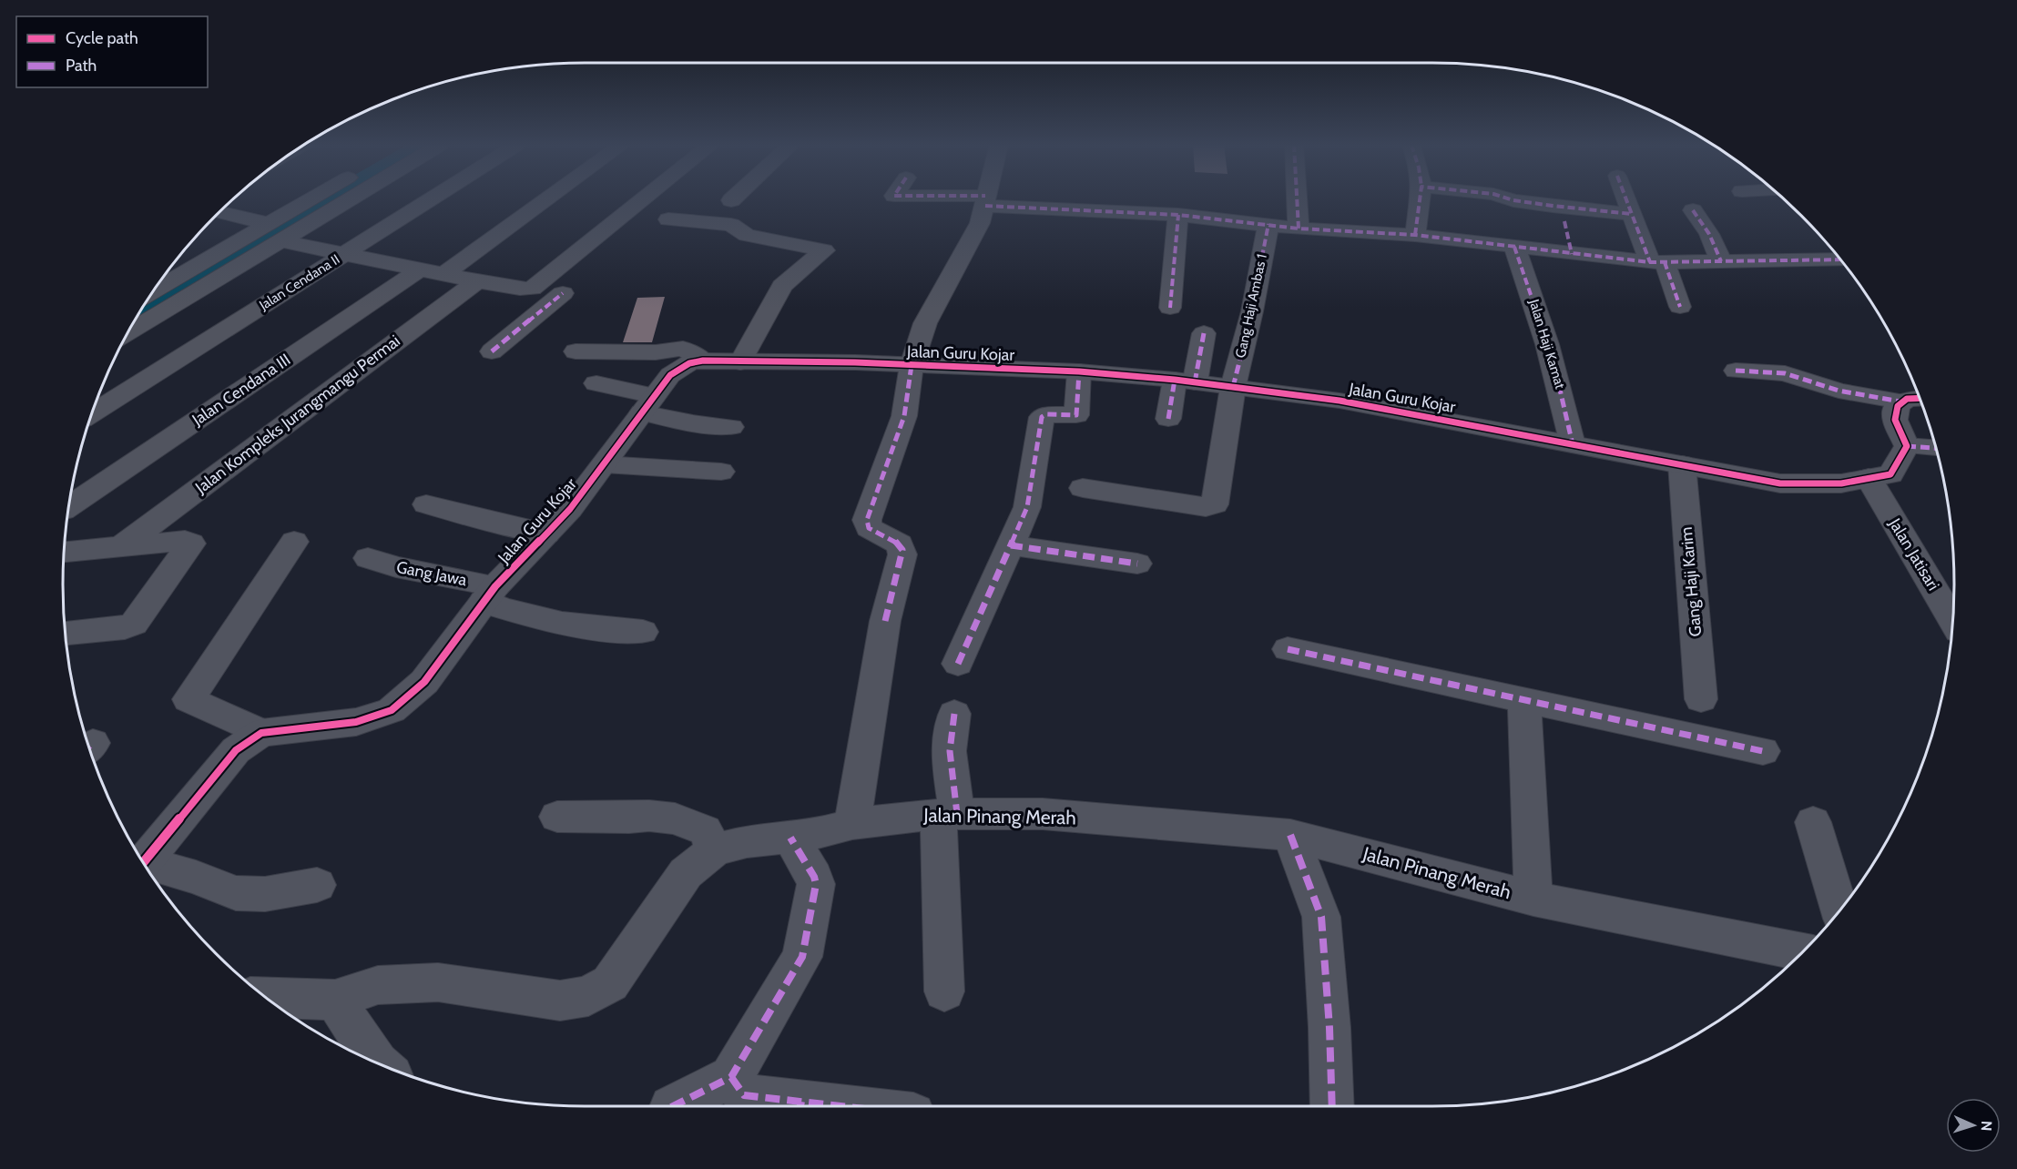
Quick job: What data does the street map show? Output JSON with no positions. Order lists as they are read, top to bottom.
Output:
{
  "streets": {
    "street": [
      "Jalan Cendana II",
      "Gang Haji Ambas 1",
      "Jalan Haji Kamat",
      "Jalan Guru Kojar",
      "Jalan Cendana III",
      "Jalan Kompleks Jurangmangu Permai",
      "Jalan Jatisari",
      "Gang Jawa",
      "Gang Haji Karim",
      "Jalan Pinang Merah"
    ]
  },
  "crossings": [
    ["Gang Haji Ambas 1", "Jalan Guru Kojar"],
    ["Jalan Haji Kamat", "Jalan Guru Kojar"],
    ["Jalan Guru Kojar", "Jalan Jatisari"],
    ["Jalan Guru Kojar", "Gang Jawa"],
    ["Jalan Guru Kojar", "Gang Haji Karim"]
  ],
  "legend": ["Cycle path", "Path"],
  "north": "right"
}
